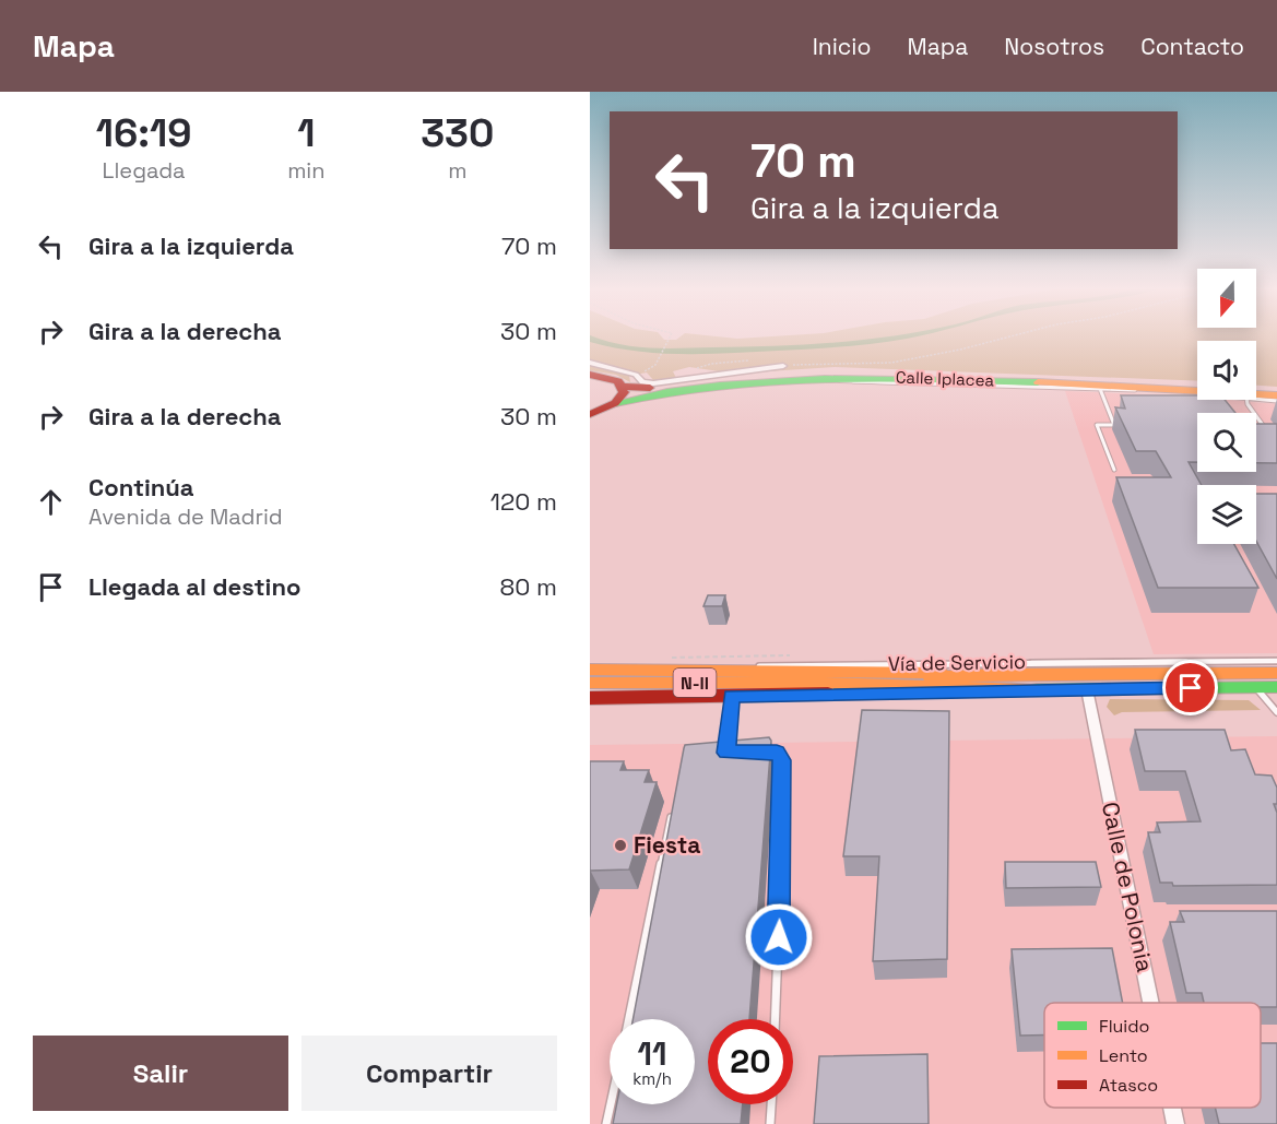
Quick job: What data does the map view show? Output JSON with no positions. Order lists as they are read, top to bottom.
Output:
{
  "streets": {
    "main road": ["Calle Iplacea", "N-II"],
    "street": ["Calle de Polonia"],
    "lane": ["Vía de Servicio"]
  },
  "places": ["Fiesta"],
  "legend": ["Fluido", "Lento", "Atasco"],
  "north": "bottom",
  "page": {
    "header": "Mapa",
    "nav": [
      "Inicio",
      "Mapa",
      "Nosotros",
      "Contacto"
    ],
    "eta": [
      "16:19",
      "Llegada",
      "1",
      "min",
      "330",
      "m"
    ],
    "turn": ["70 m", "Gira a la izquierda"],
    "list": [
      {
        "name": "Gira a la izquierda",
        "value": "70 m"
      },
      {
        "name": "Gira a la derecha",
        "value": "30 m"
      },
      {
        "name": "Gira a la derecha",
        "value": "30 m"
      },
      {
        "name": "Continúa",
        "note": "Avenida de Madrid",
        "value": "120 m"
      },
      {
        "name": "Llegada al destino",
        "value": "80 m"
      }
    ],
    "speed": "11 km/h",
    "limit": "20",
    "buttons": ["Salir", "Compartir"]
  }
}
